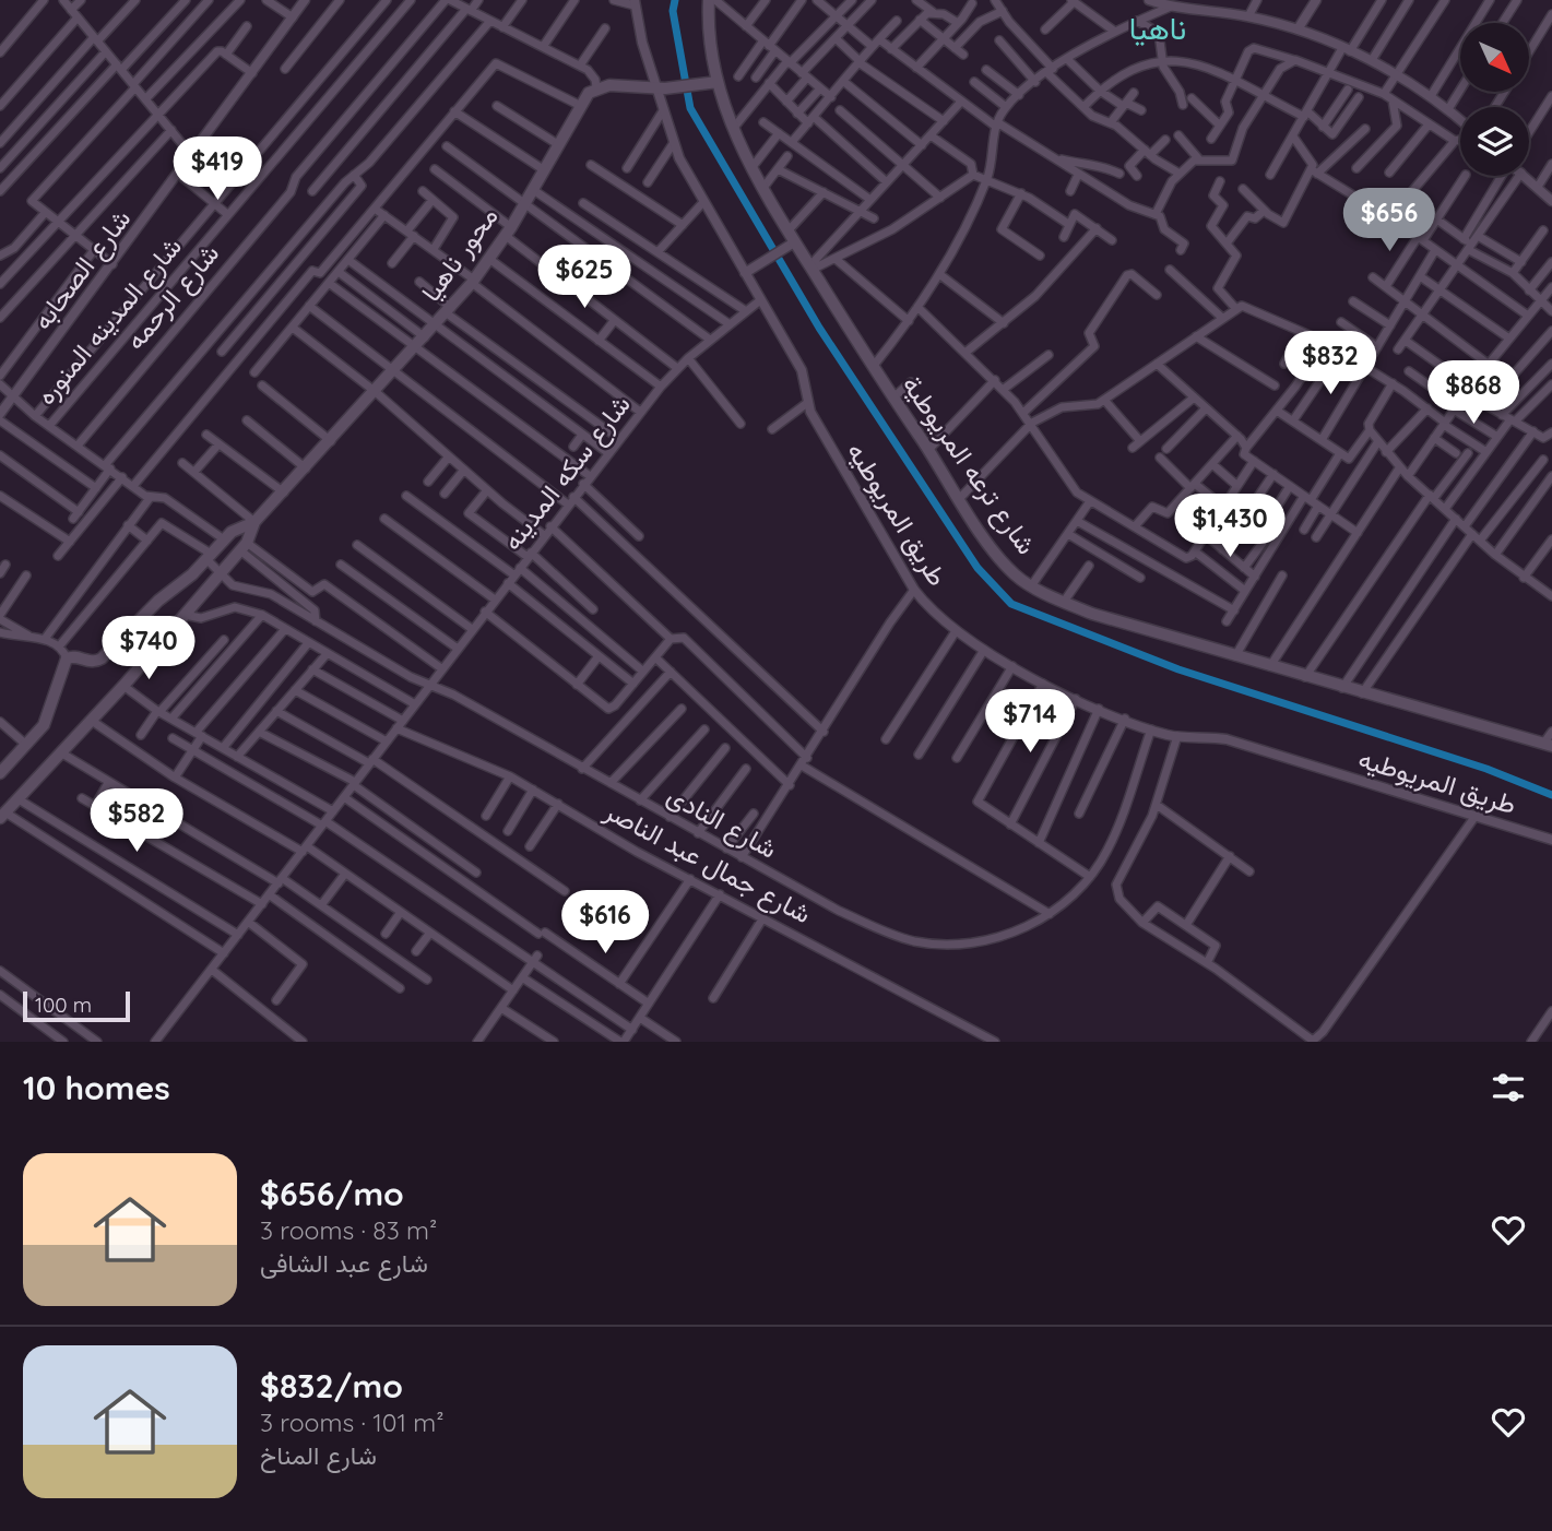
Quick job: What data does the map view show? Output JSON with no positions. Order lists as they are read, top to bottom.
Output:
{
  "streets": {
    "main road": ["محور ناهيا", "شارع ترعه المريوطية"],
    "street": [
      "شارع الصحابه",
      "شارع الرحمه",
      "شارع المدينه المنوره",
      "شارع سكه المدينه",
      "طريق المريوطيه",
      "شارع النادى",
      "شارع جمال عبد الناصر"
    ]
  },
  "crossings": [
    ["محور ناهيا", "شارع النادى"],
    ["شارع سكه المدينه", "طريق المريوطيه"],
    ["شارع سكه المدينه", "شارع النادى"],
    ["طريق المريوطيه", "شارع النادى"]
  ],
  "districts": ["ناهيا"],
  "scale_bar": "100 m",
  "north": "bottom right",
  "page": {
    "price": [
      "$419",
      "$656",
      "$625",
      "$832",
      "$868",
      "$1,430",
      "$740",
      "$714",
      "$582",
      "$616"
    ],
    "scale": "100 m",
    "heading": "10 homes",
    "list": [
      {
        "name": "$656/mo",
        "note": "3 rooms · 83 m² · شارع عبد الشافى"
      },
      {
        "name": "$832/mo",
        "note": "3 rooms · 101 m² · شارع المناخ"
      }
    ]
  }
}
